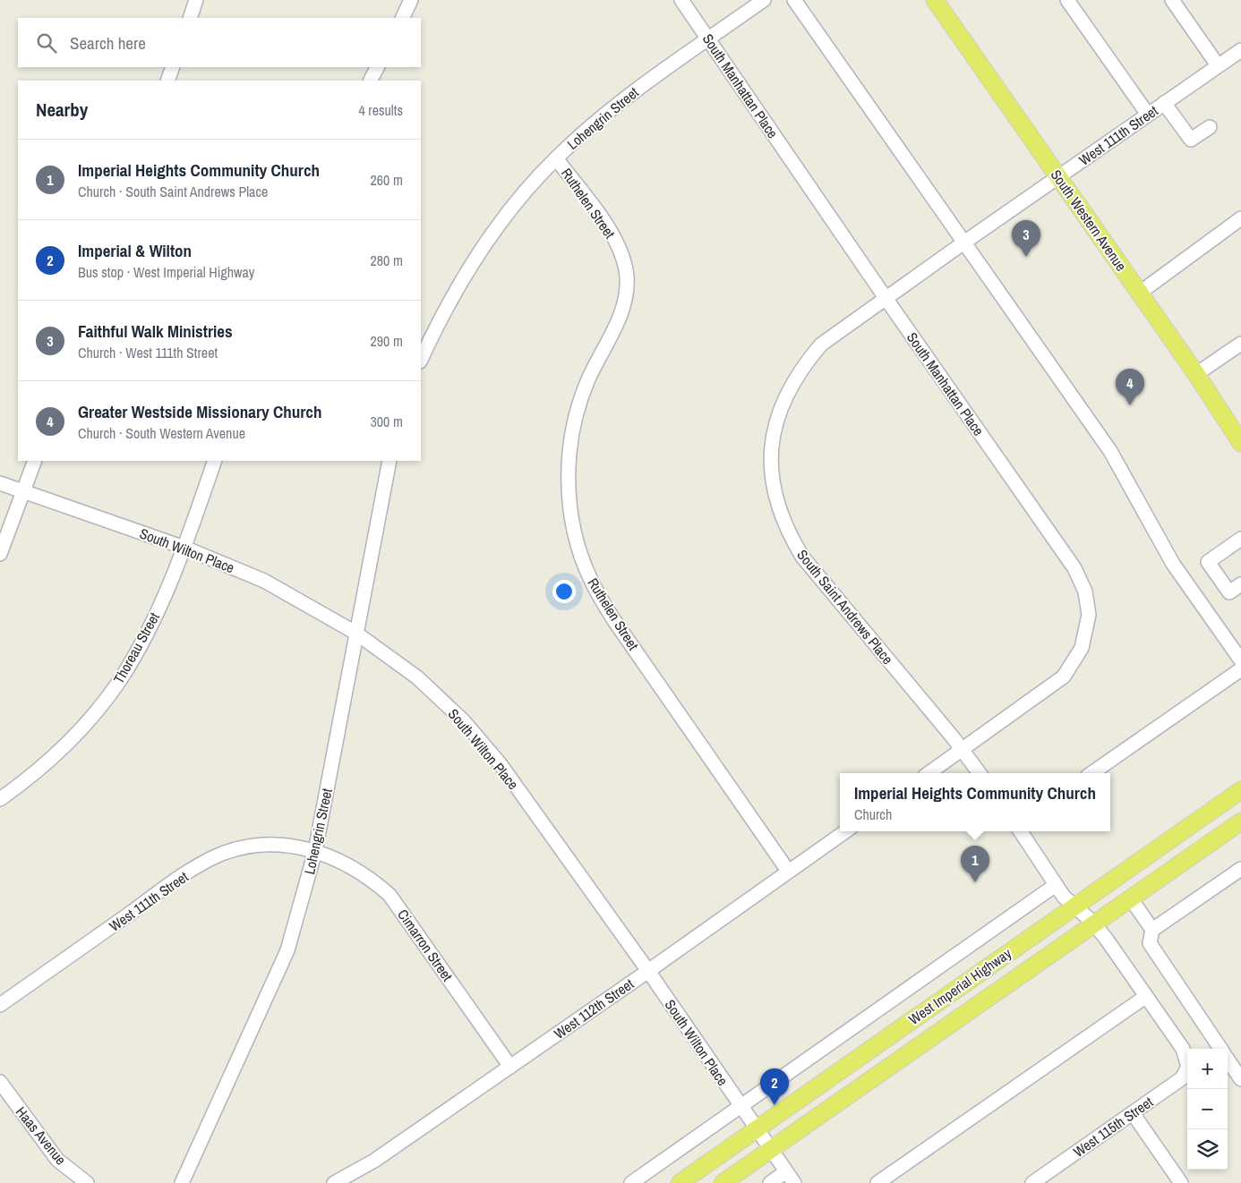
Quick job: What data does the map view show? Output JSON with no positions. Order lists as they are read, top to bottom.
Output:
{
  "streets": {
    "main road": ["South Western Avenue", "West Imperial Highway"],
    "street": [
      "South Manhattan Place",
      "Lohengrin Street",
      "West 111th Street",
      "Ruthelen Street",
      "South Wilton Place",
      "South Saint Andrews Place",
      "Thoreau Street",
      "Cimarron Street",
      "West 112th Street",
      "West 115th Street",
      "Haas Avenue"
    ]
  },
  "crossings": [
    ["South Manhattan Place", "Lohengrin Street"],
    ["South Manhattan Place", "West 111th Street"],
    ["South Manhattan Place", "South Saint Andrews Place"],
    ["Lohengrin Street", "West 111th Street"],
    ["Lohengrin Street", "Ruthelen Street"],
    ["Lohengrin Street", "South Wilton Place"],
    ["Lohengrin Street", "Cimarron Street"],
    ["West 111th Street", "South Western Avenue"],
    ["West 111th Street", "South Saint Andrews Place"],
    ["West 111th Street", "Cimarron Street"],
    ["Ruthelen Street", "West 112th Street"],
    ["South Wilton Place", "Thoreau Street"],
    ["South Wilton Place", "West Imperial Highway"],
    ["South Wilton Place", "West 112th Street"],
    ["Cimarron Street", "West 112th Street"]
  ],
  "page": {
    "search": "Search here",
    "heading": ["Nearby", "4 results"],
    "list": [
      {
        "mark": "1",
        "name": "Imperial Heights Community Church",
        "note": "Church · South Saint Andrews Place",
        "value": "260 m"
      },
      {
        "mark": "2",
        "name": "Imperial & Wilton",
        "note": "Bus stop · West Imperial Highway",
        "value": "280 m"
      },
      {
        "mark": "3",
        "name": "Faithful Walk Ministries",
        "note": "Church · West 111th Street",
        "value": "290 m"
      },
      {
        "mark": "4",
        "name": "Greater Westside Missionary Church",
        "note": "Church · South Western Avenue",
        "value": "300 m"
      }
    ],
    "pins": [
      "3",
      "4",
      "1",
      "2"
    ],
    "popup": ["Imperial Heights Community Church", "Church"],
    "map_buttons": ["+", "−"]
  }
}
